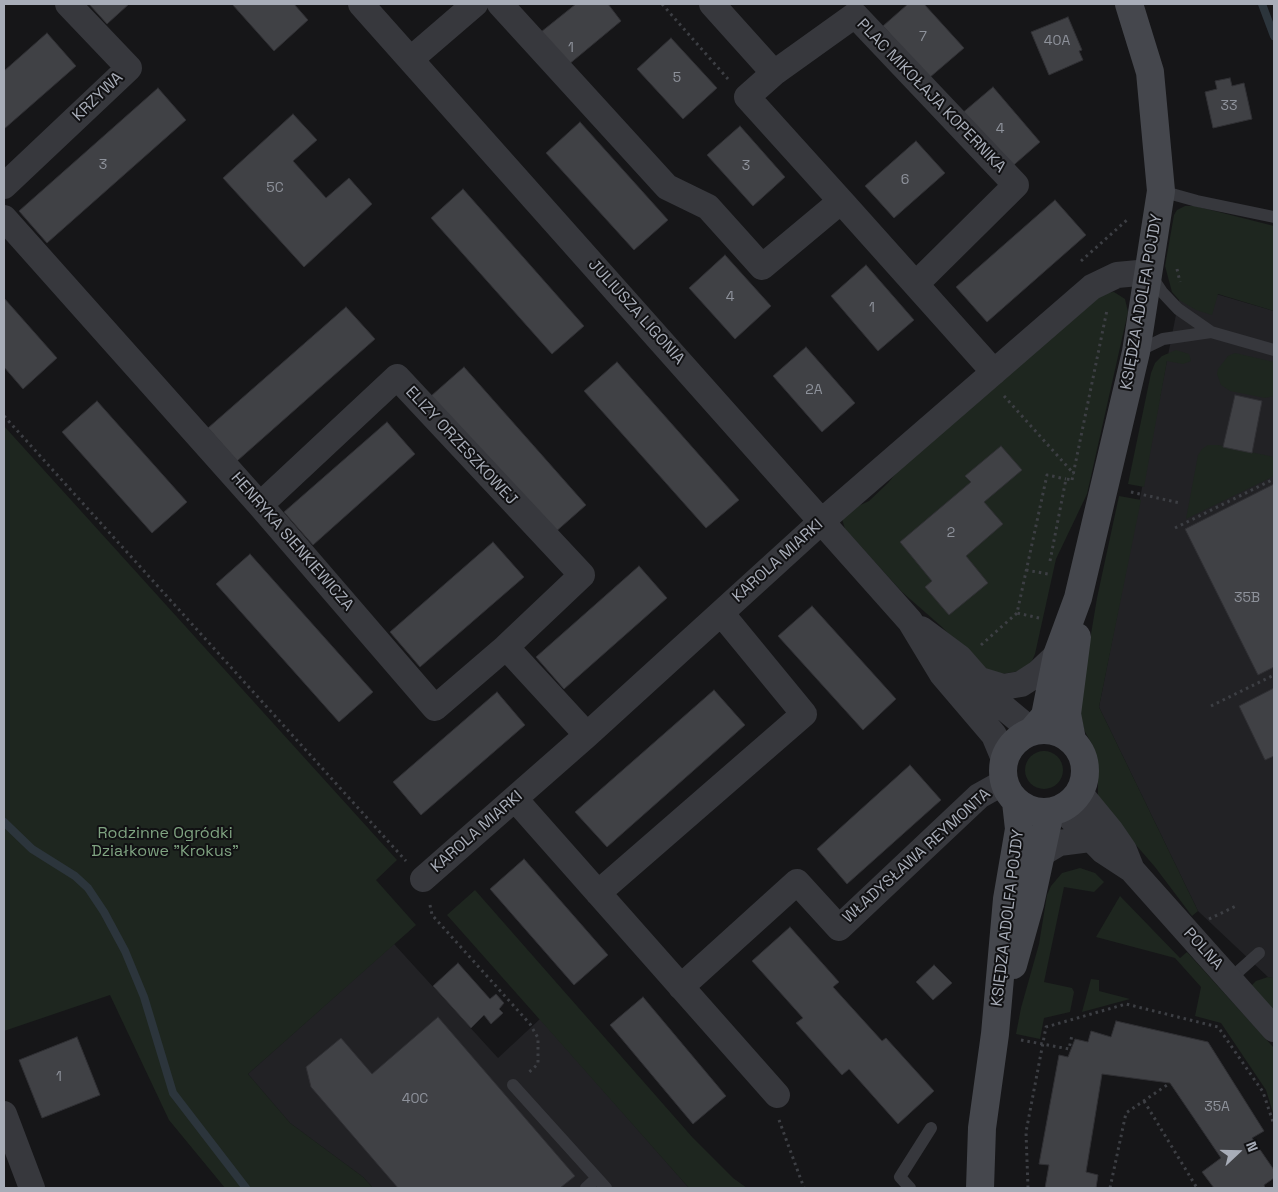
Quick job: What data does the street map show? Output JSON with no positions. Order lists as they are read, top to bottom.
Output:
{
  "streets": {
    "street": [
      "PLAC MIKOŁAJA KOPERNIKA",
      "KRZYWA",
      "KSIĘDZA ADOLFA POJDY",
      "JULIUSZA LIGONIA",
      "ELIZY ORZESZKOWEJ",
      "HENRYKA SIENKIEWICZA",
      "KAROLA MIARKI",
      "WŁADYSŁAWA REYMONTA",
      "POLNA"
    ]
  },
  "crossings": [
    ["PLAC MIKOŁAJA KOPERNIKA", "KAROLA MIARKI"],
    ["KSIĘDZA ADOLFA POJDY", "JULIUSZA LIGONIA"],
    ["KSIĘDZA ADOLFA POJDY", "KAROLA MIARKI"],
    ["KSIĘDZA ADOLFA POJDY", "WŁADYSŁAWA REYMONTA"],
    ["KSIĘDZA ADOLFA POJDY", "POLNA"],
    ["JULIUSZA LIGONIA", "KAROLA MIARKI"],
    ["JULIUSZA LIGONIA", "WŁADYSŁAWA REYMONTA"],
    ["JULIUSZA LIGONIA", "POLNA"],
    ["ELIZY ORZESZKOWEJ", "HENRYKA SIENKIEWICZA"],
    ["WŁADYSŁAWA REYMONTA", "POLNA"]
  ],
  "parks": ["Rodzinne Ogródki Działkowe \"Krokus\""],
  "house_numbers": [
    "7",
    "40A",
    "1",
    "5",
    "33",
    "4",
    "3",
    "3",
    "6",
    "5C",
    "4",
    "1",
    "2A",
    "2",
    "35B",
    "1",
    "40C",
    "35A"
  ],
  "north": "right"
}
